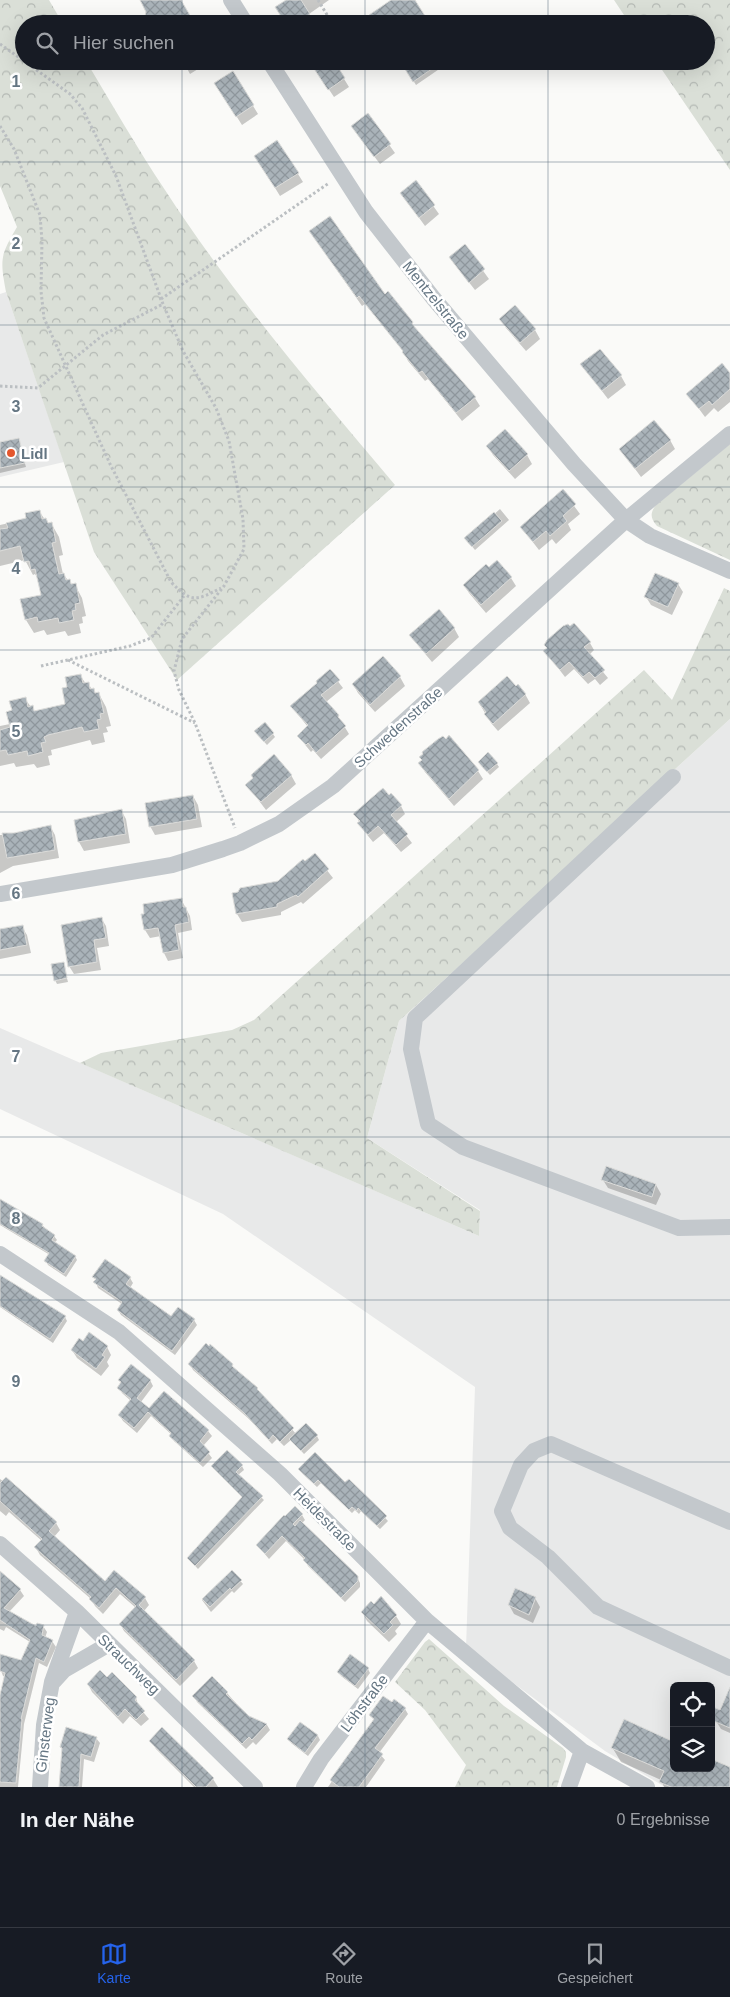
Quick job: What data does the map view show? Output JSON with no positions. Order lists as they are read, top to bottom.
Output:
{
  "streets": {
    "street": [
      "Mentzelstraße",
      "Schwedenstraße",
      "Heidestraße",
      "Strauchweg",
      "Löhstraße",
      "Ginsterweg"
    ]
  },
  "crossings": [
    ["Mentzelstraße", "Schwedenstraße"],
    ["Heidestraße", "Löhstraße"],
    ["Strauchweg", "Ginsterweg"]
  ],
  "places": ["Lidl"],
  "page": {
    "search": "Hier suchen",
    "heading": ["In der Nähe", "0 Ergebnisse"],
    "nav": ["Karte", "Route", "Gespeichert"]
  },
  "grid": {
    "rows": [
      "1",
      "2",
      "3",
      "4",
      "5",
      "6",
      "7",
      "8",
      "9"
    ]
  }
}
